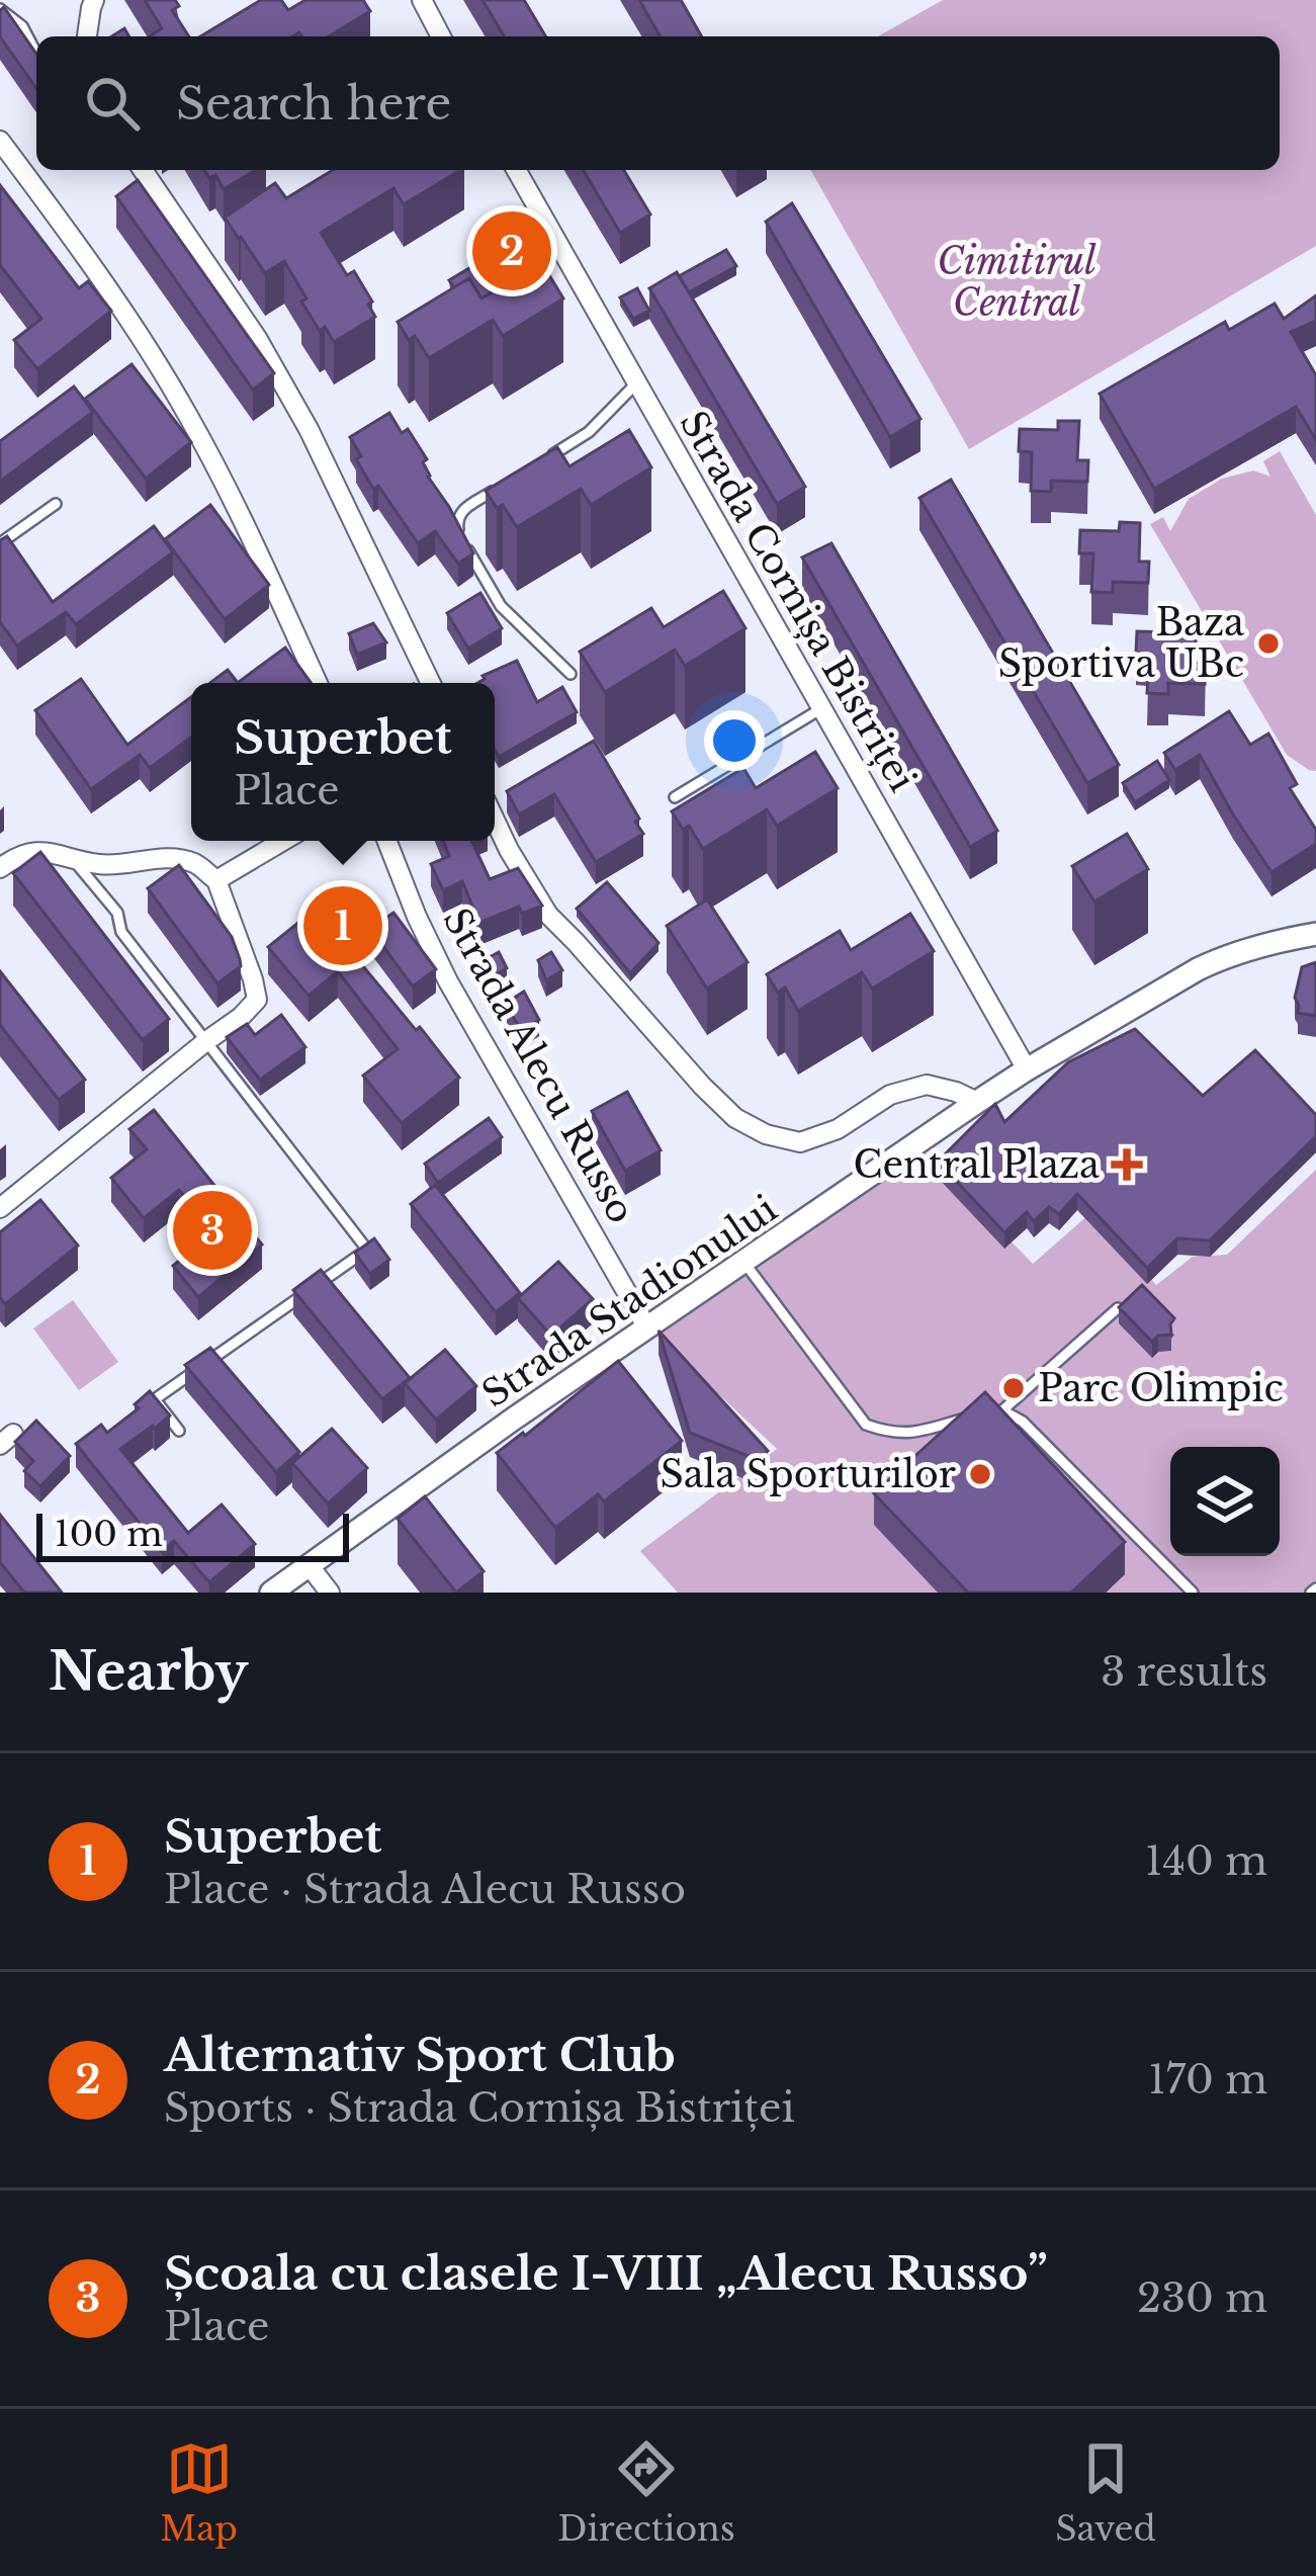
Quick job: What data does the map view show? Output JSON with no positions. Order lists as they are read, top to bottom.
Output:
{
  "streets": {
    "street": ["Strada Cornișa Bistriței", "Strada Alecu Russo", "Strada Stadionului"]
  },
  "crossings": [
    ["Strada Cornișa Bistriței", "Strada Stadionului"],
    ["Strada Alecu Russo", "Strada Stadionului"]
  ],
  "parks": ["Cimitirul Central"],
  "places": {
    "other": ["Baza Sportiva UBc", "Parc Olimpic", "Sala Sporturilor"],
    "health": ["Central Plaza"]
  },
  "scale_bar": "100 m",
  "page": {
    "search": "Search here",
    "pins": ["2", "1", "3"],
    "popup": ["Superbet", "Place"],
    "scale": "100 m",
    "heading": ["Nearby", "3 results"],
    "list": [
      {
        "mark": "1",
        "name": "Superbet",
        "note": "Place · Strada Alecu Russo",
        "value": "140 m"
      },
      {
        "mark": "2",
        "name": "Alternativ Sport Club",
        "note": "Sports · Strada Cornișa Bistriței",
        "value": "170 m"
      },
      {
        "mark": "3",
        "name": "Școala cu clasele I-VIII „Alecu Russo”",
        "note": "Place",
        "value": "230 m"
      }
    ],
    "nav": ["Map", "Directions", "Saved"]
  }
}
